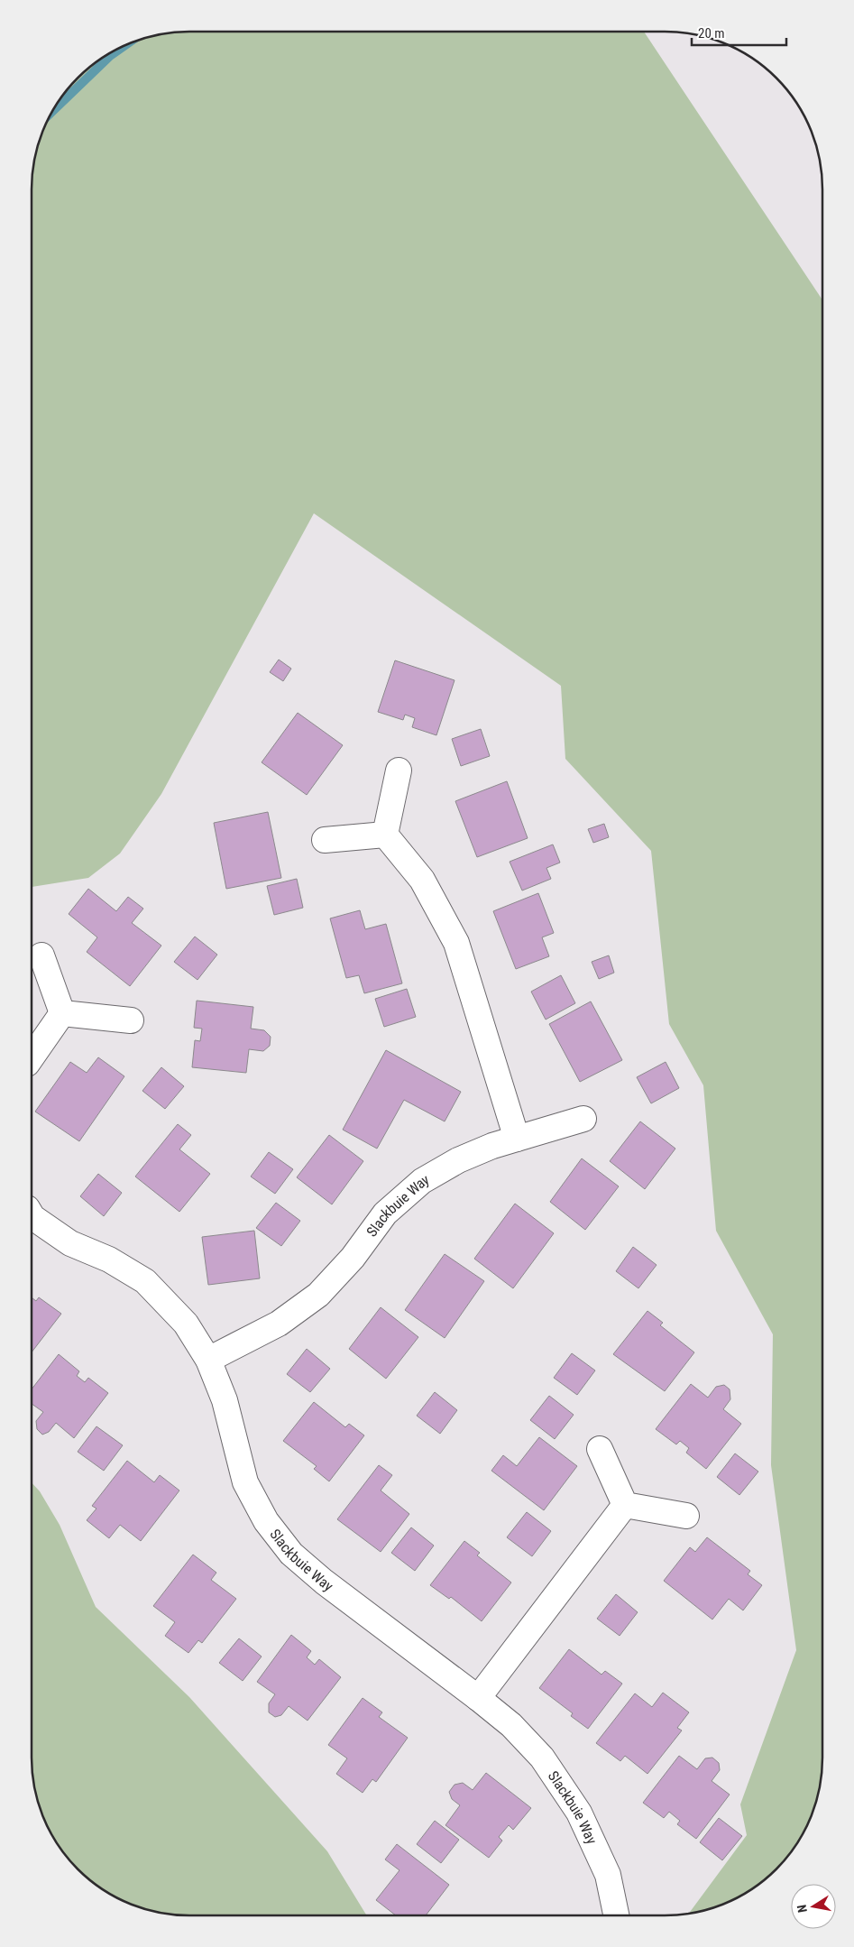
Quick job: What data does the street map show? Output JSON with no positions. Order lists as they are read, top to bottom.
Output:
{
  "streets": {
    "street": ["Slackbuie Way"]
  },
  "scale_bar": "20 m",
  "north": "left"
}
